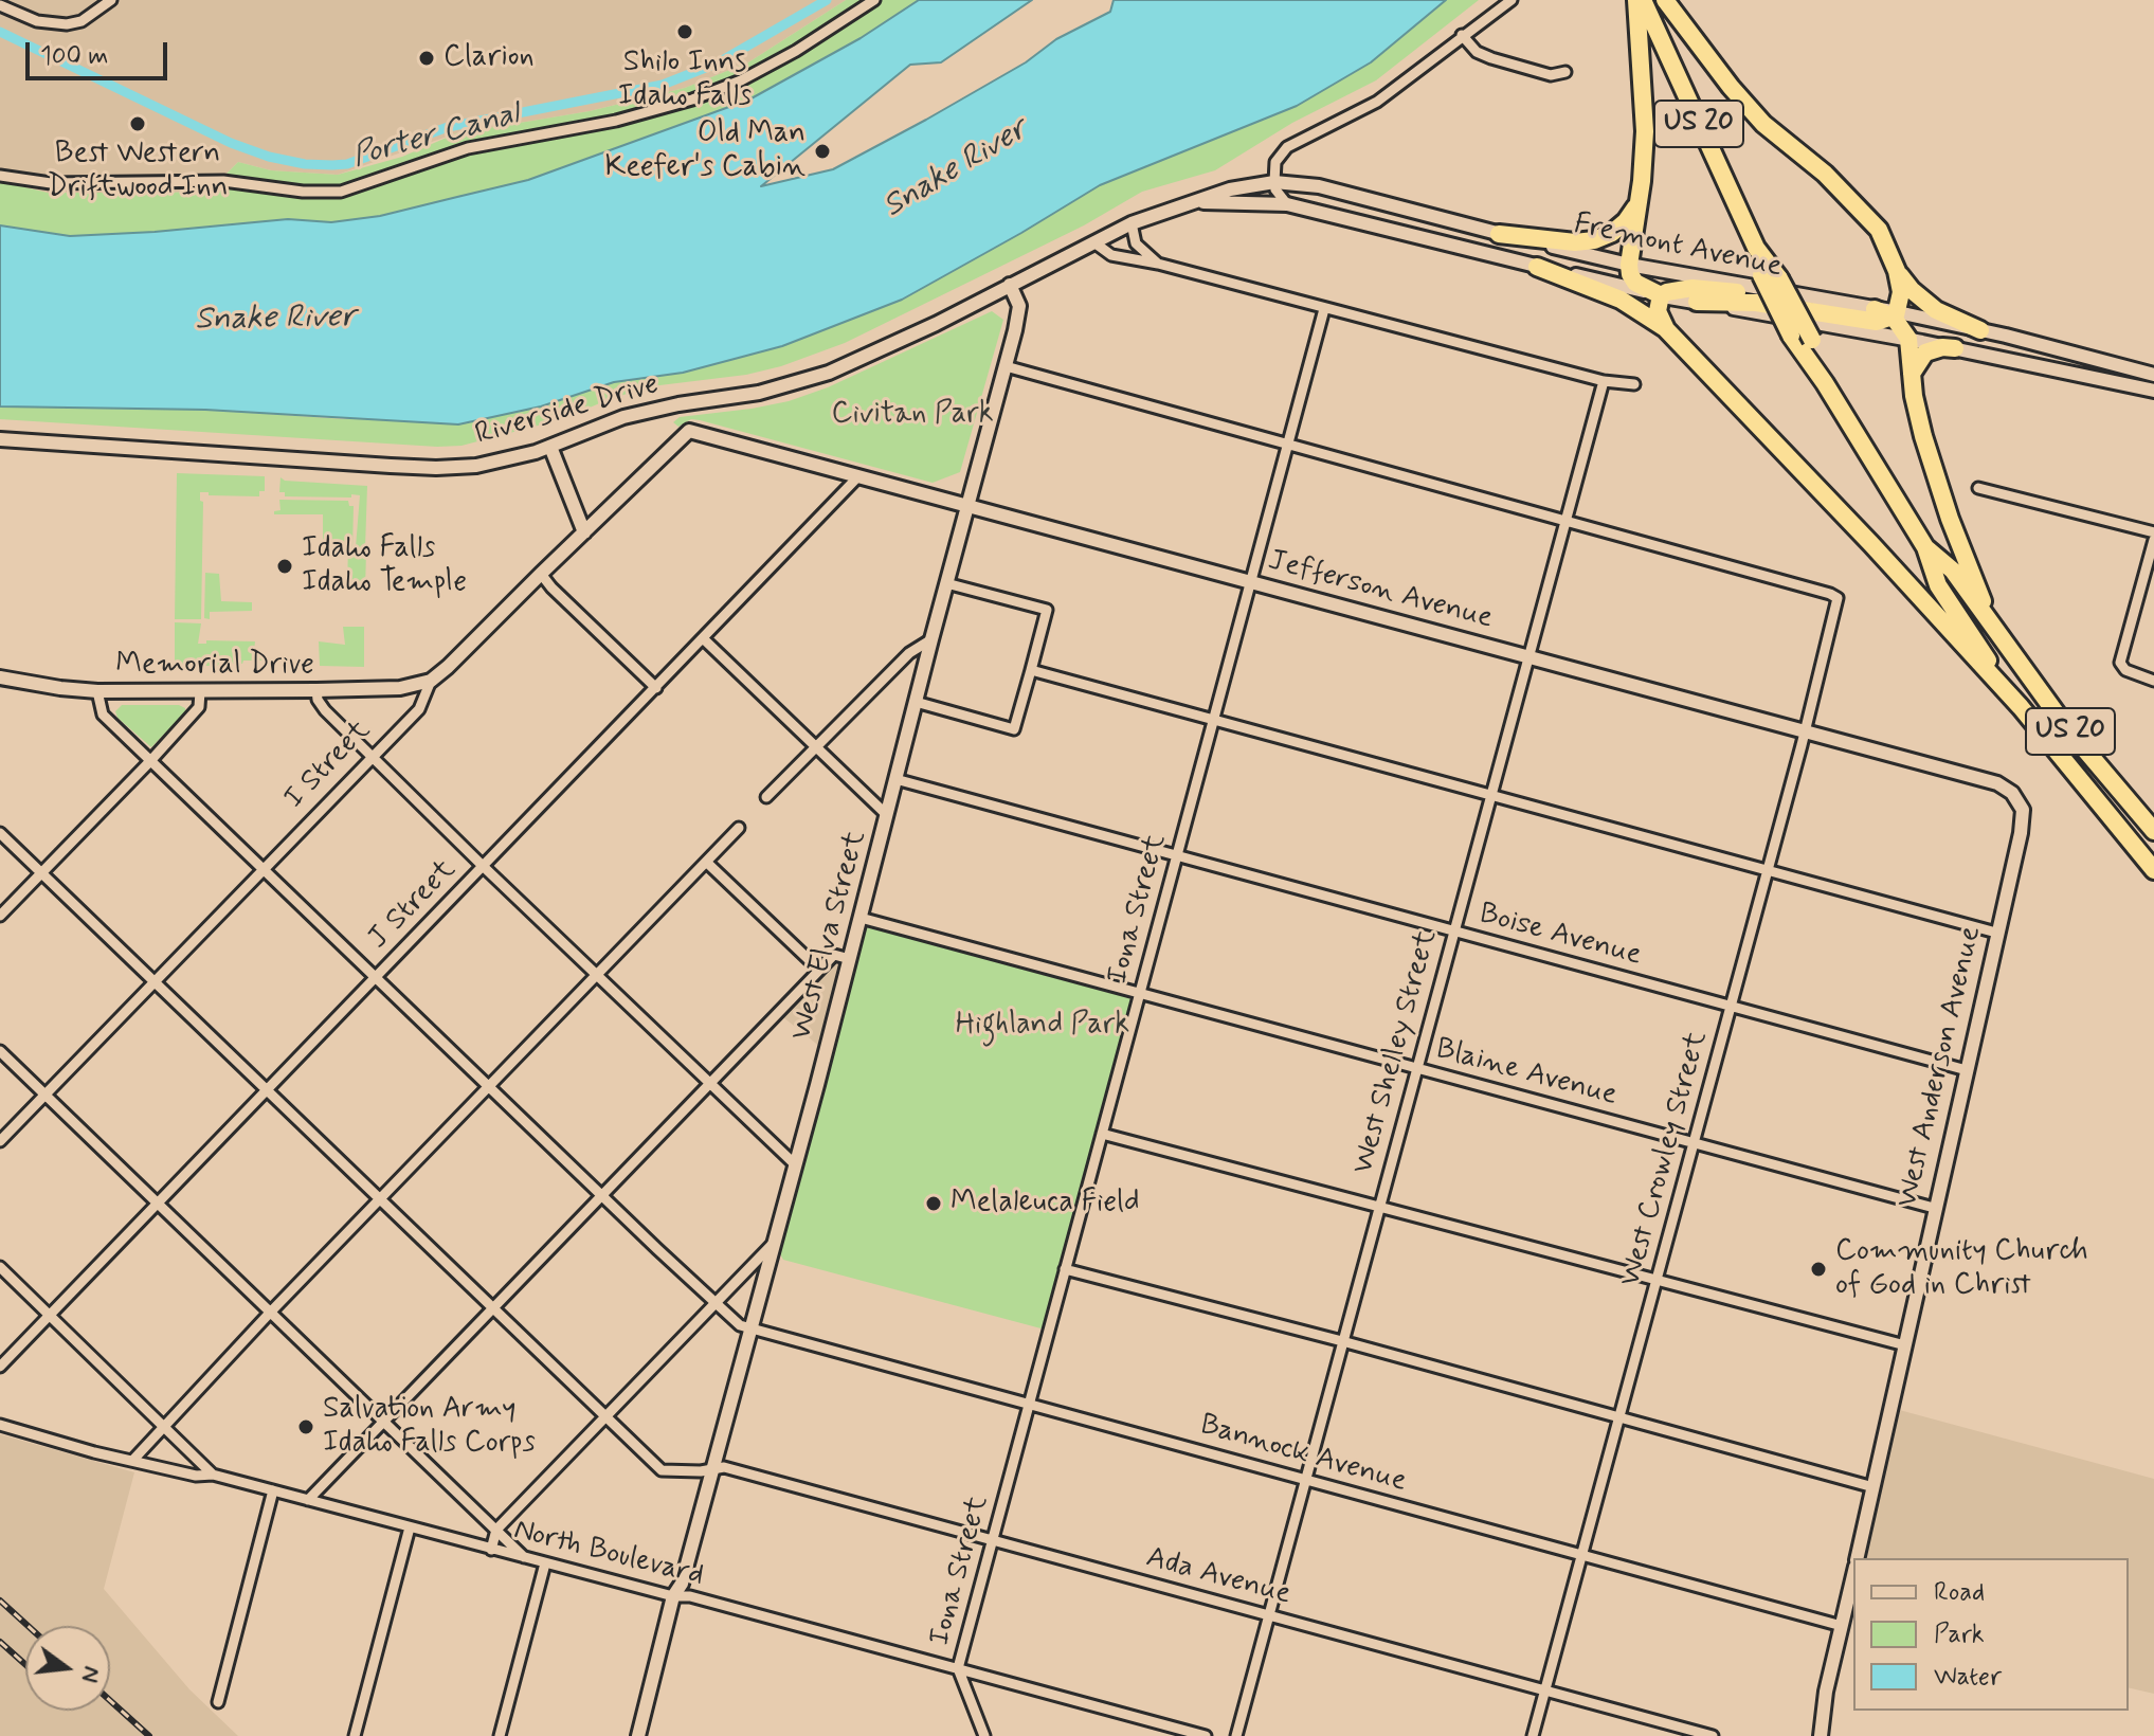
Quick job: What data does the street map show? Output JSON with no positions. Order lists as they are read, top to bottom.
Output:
{
  "streets": {
    "highway": ["US 20"],
    "street": [
      "Fremont Avenue",
      "Riverside Drive",
      "Jefferson Avenue",
      "Memorial Drive",
      "I Street",
      "J Street",
      "Iona Street",
      "West Elva Street",
      "Boise Avenue",
      "West Shelley Street",
      "West Anderson Avenue",
      "Blaine Avenue",
      "West Crowley Street",
      "Bannock Avenue",
      "North Boulevard",
      "Ada Avenue"
    ]
  },
  "crossings": [
    ["US 20", "Fremont Avenue"],
    ["Fremont Avenue", "Riverside Drive"],
    ["Riverside Drive", "West Elva Street"],
    ["Jefferson Avenue", "I Street"],
    ["Jefferson Avenue", "J Street"],
    ["Jefferson Avenue", "Iona Street"],
    ["Jefferson Avenue", "West Elva Street"],
    ["Jefferson Avenue", "West Shelley Street"],
    ["Jefferson Avenue", "West Anderson Avenue"],
    ["Jefferson Avenue", "West Crowley Street"],
    ["Memorial Drive", "I Street"],
    ["Memorial Drive", "Bannock Avenue"],
    ["I Street", "Bannock Avenue"],
    ["I Street", "Ada Avenue"],
    ["J Street", "Bannock Avenue"],
    ["J Street", "Ada Avenue"],
    ["Iona Street", "Boise Avenue"],
    ["Iona Street", "Blaine Avenue"],
    ["Iona Street", "Bannock Avenue"],
    ["Iona Street", "North Boulevard"],
    ["Iona Street", "Ada Avenue"],
    ["West Elva Street", "Boise Avenue"],
    ["West Elva Street", "Blaine Avenue"],
    ["West Elva Street", "Bannock Avenue"],
    ["West Elva Street", "North Boulevard"],
    ["West Elva Street", "Ada Avenue"],
    ["Boise Avenue", "West Shelley Street"],
    ["Boise Avenue", "West Anderson Avenue"],
    ["Boise Avenue", "West Crowley Street"],
    ["West Shelley Street", "Blaine Avenue"],
    ["West Shelley Street", "West Crowley Street"],
    ["West Shelley Street", "Bannock Avenue"],
    ["West Shelley Street", "Ada Avenue"],
    ["West Anderson Avenue", "Blaine Avenue"],
    ["West Anderson Avenue", "Bannock Avenue"],
    ["Blaine Avenue", "West Crowley Street"],
    ["West Crowley Street", "Bannock Avenue"],
    ["West Crowley Street", "Ada Avenue"]
  ],
  "water": ["Porter Canal", "Snake River"],
  "parks": ["Civitan Park", "Highland Park"],
  "places": [
    "Shilo Inns Idaho Falls",
    "Clarion",
    "Best Western Driftwood Inn",
    "Old Man Keefer's Cabin",
    "Idaho Falls Idaho Temple",
    "Melaleuca Field",
    "Community Church of God in Christ",
    "Salvation Army Idaho Falls Corps"
  ],
  "legend": ["Road", "Park", "Water"],
  "scale_bar": "100 m",
  "north": "right"
}
